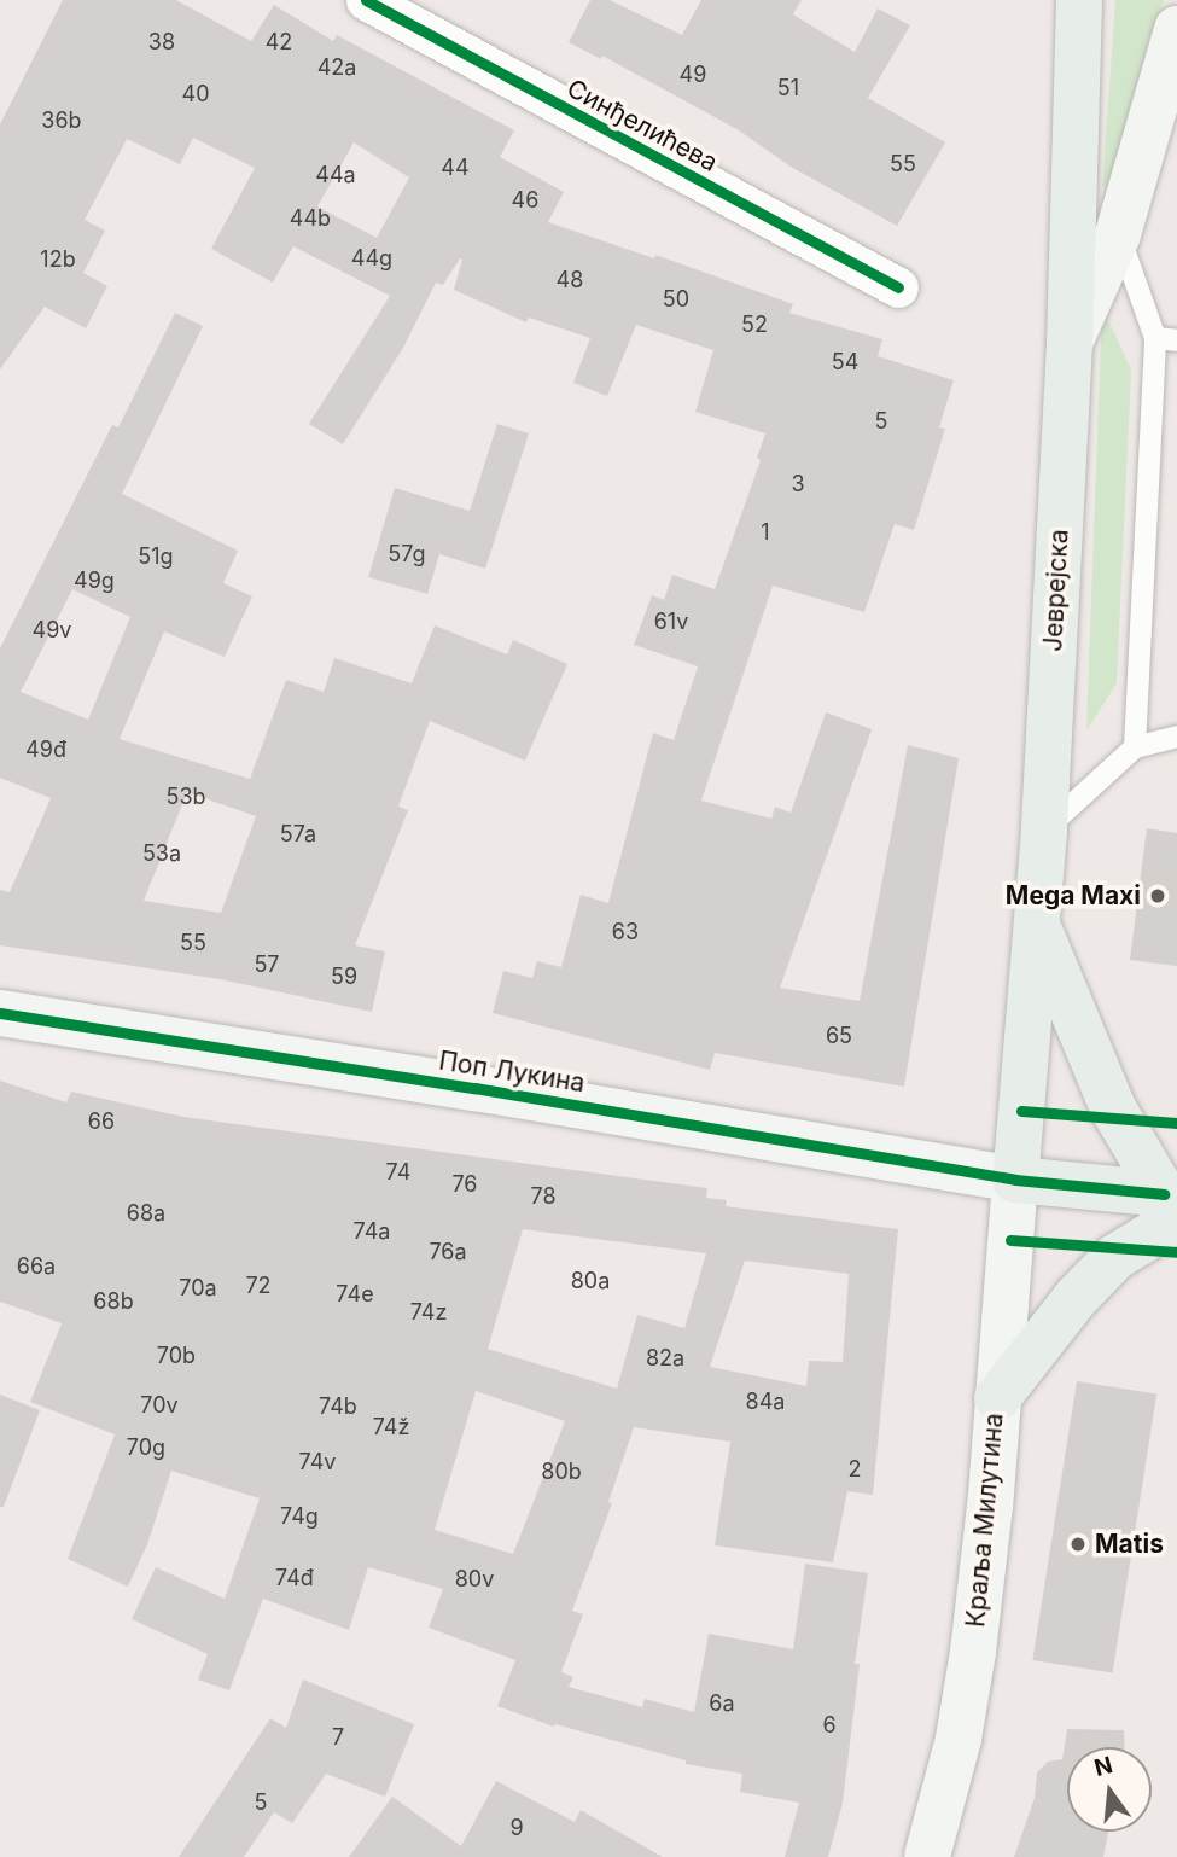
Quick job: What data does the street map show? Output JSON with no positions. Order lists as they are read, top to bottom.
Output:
{
  "streets": {
    "main road": ["Јеврејска", "Поп Лукина", "Краља Милутина"],
    "street": ["Синђелићева"]
  },
  "crossings": [
    ["Јеврејска", "Поп Лукина"],
    ["Јеврејска", "Краља Милутина"],
    ["Поп Лукина", "Краља Милутина"]
  ],
  "places": ["Mega Maxi", "Matis"],
  "house_numbers": [
    "38",
    "42",
    "42a",
    "49",
    "51",
    "40",
    "36b",
    "55",
    "44",
    "44a",
    "46",
    "44b",
    "44g",
    "12b",
    "48",
    "50",
    "52",
    "54",
    "5",
    "3",
    "1",
    "57g",
    "51g",
    "49g",
    "61v",
    "49v",
    "49đ",
    "53b",
    "57a",
    "53a",
    "63",
    "55",
    "57",
    "59",
    "65",
    "66",
    "74",
    "76",
    "78",
    "68a",
    "74a",
    "76a",
    "66a",
    "80a",
    "72",
    "70a",
    "74e",
    "68b",
    "74z",
    "70b",
    "82a",
    "84a",
    "70v",
    "74b",
    "74ž",
    "70g",
    "74v",
    "2",
    "80b",
    "74g",
    "74đ",
    "80v",
    "6a",
    "6",
    "7",
    "5",
    "9"
  ],
  "north": "top"
}
